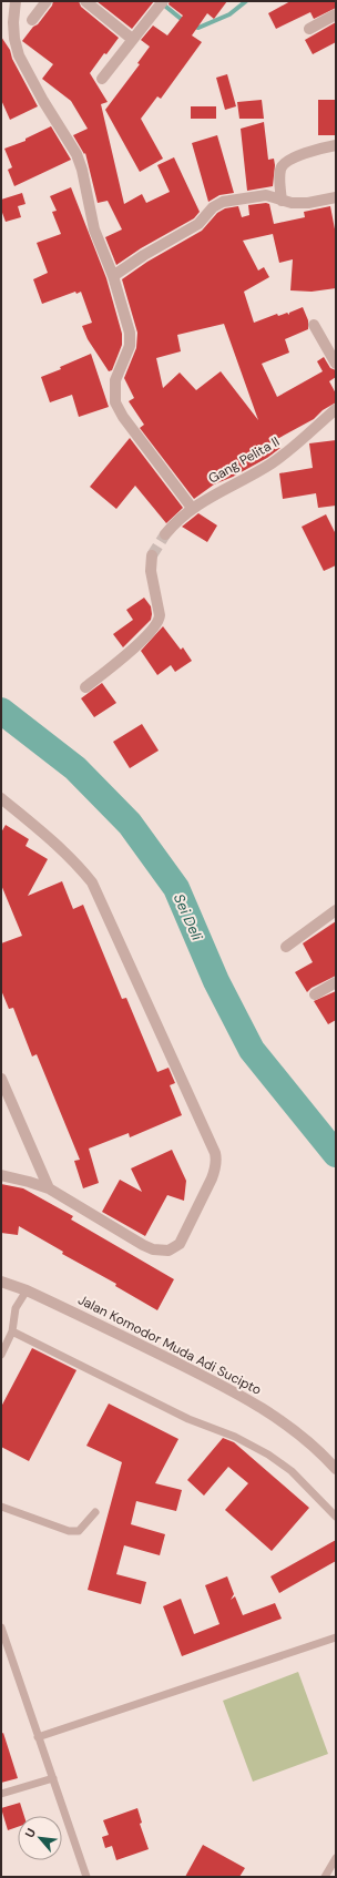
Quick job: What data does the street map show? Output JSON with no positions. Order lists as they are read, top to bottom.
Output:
{
  "streets": {
    "street": ["Gang Pelita II", "Jalan Komodor Muda Adi Sucipto"]
  },
  "water": ["Sei Deli"],
  "north": "top left"
}
